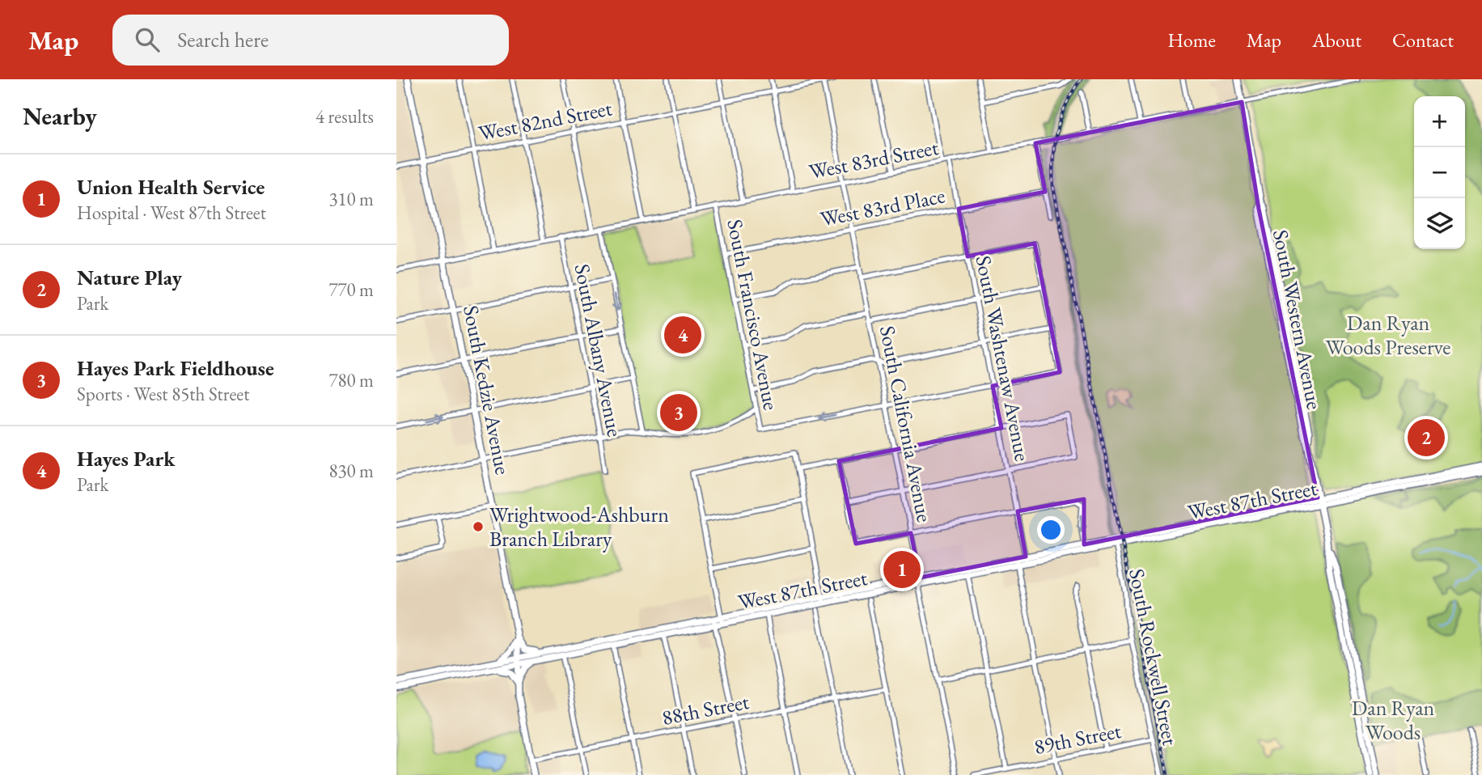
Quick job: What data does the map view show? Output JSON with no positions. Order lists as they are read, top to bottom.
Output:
{
  "streets": {
    "main road": ["South Western Avenue", "South Kedzie Avenue", "West 87th Street"],
    "street": [
      "West 82nd Street",
      "West 83rd Street",
      "West 83rd Place",
      "South Francisco Avenue",
      "South Albany Avenue",
      "South Washtenaw Avenue",
      "South California Avenue",
      "South Rockwell Street",
      "88th Street",
      "89th Street"
    ]
  },
  "crossings": [
    ["West 82nd Street", "South Francisco Avenue"],
    ["West 82nd Street", "South Kedzie Avenue"],
    ["West 82nd Street", "South California Avenue"],
    ["West 83rd Street", "South Francisco Avenue"],
    ["West 83rd Street", "South Western Avenue"],
    ["West 83rd Street", "South Albany Avenue"],
    ["West 83rd Street", "South Washtenaw Avenue"],
    ["West 83rd Street", "South Kedzie Avenue"],
    ["West 83rd Street", "South California Avenue"],
    ["West 83rd Place", "South Francisco Avenue"],
    ["West 83rd Place", "South Washtenaw Avenue"],
    ["West 83rd Place", "South California Avenue"],
    ["South Francisco Avenue", "South California Avenue"],
    ["South Western Avenue", "West 87th Street"],
    ["South Washtenaw Avenue", "West 87th Street"],
    ["South Kedzie Avenue", "West 87th Street"],
    ["South Kedzie Avenue", "88th Street"],
    ["South California Avenue", "West 87th Street"],
    ["West 87th Street", "South Rockwell Street"],
    ["South Rockwell Street", "89th Street"]
  ],
  "parks": ["Dan Ryan Woods Preserve", "Dan Ryan Woods"],
  "places": ["Wrightwood-Ashburn Branch Library"],
  "page": {
    "header": "Map",
    "search": "Search here",
    "nav": [
      "Home",
      "Map",
      "About",
      "Contact"
    ],
    "heading": ["Nearby", "4 results"],
    "map_buttons": ["+", "−"],
    "list": [
      {
        "mark": "1",
        "name": "Union Health Service",
        "note": "Hospital · West 87th Street",
        "value": "310 m"
      },
      {
        "mark": "2",
        "name": "Nature Play",
        "note": "Park",
        "value": "770 m"
      },
      {
        "mark": "3",
        "name": "Hayes Park Fieldhouse",
        "note": "Sports · West 85th Street",
        "value": "780 m"
      },
      {
        "mark": "4",
        "name": "Hayes Park",
        "note": "Park",
        "value": "830 m"
      }
    ],
    "pins": [
      "4",
      "3",
      "2",
      "1"
    ]
  }
}
